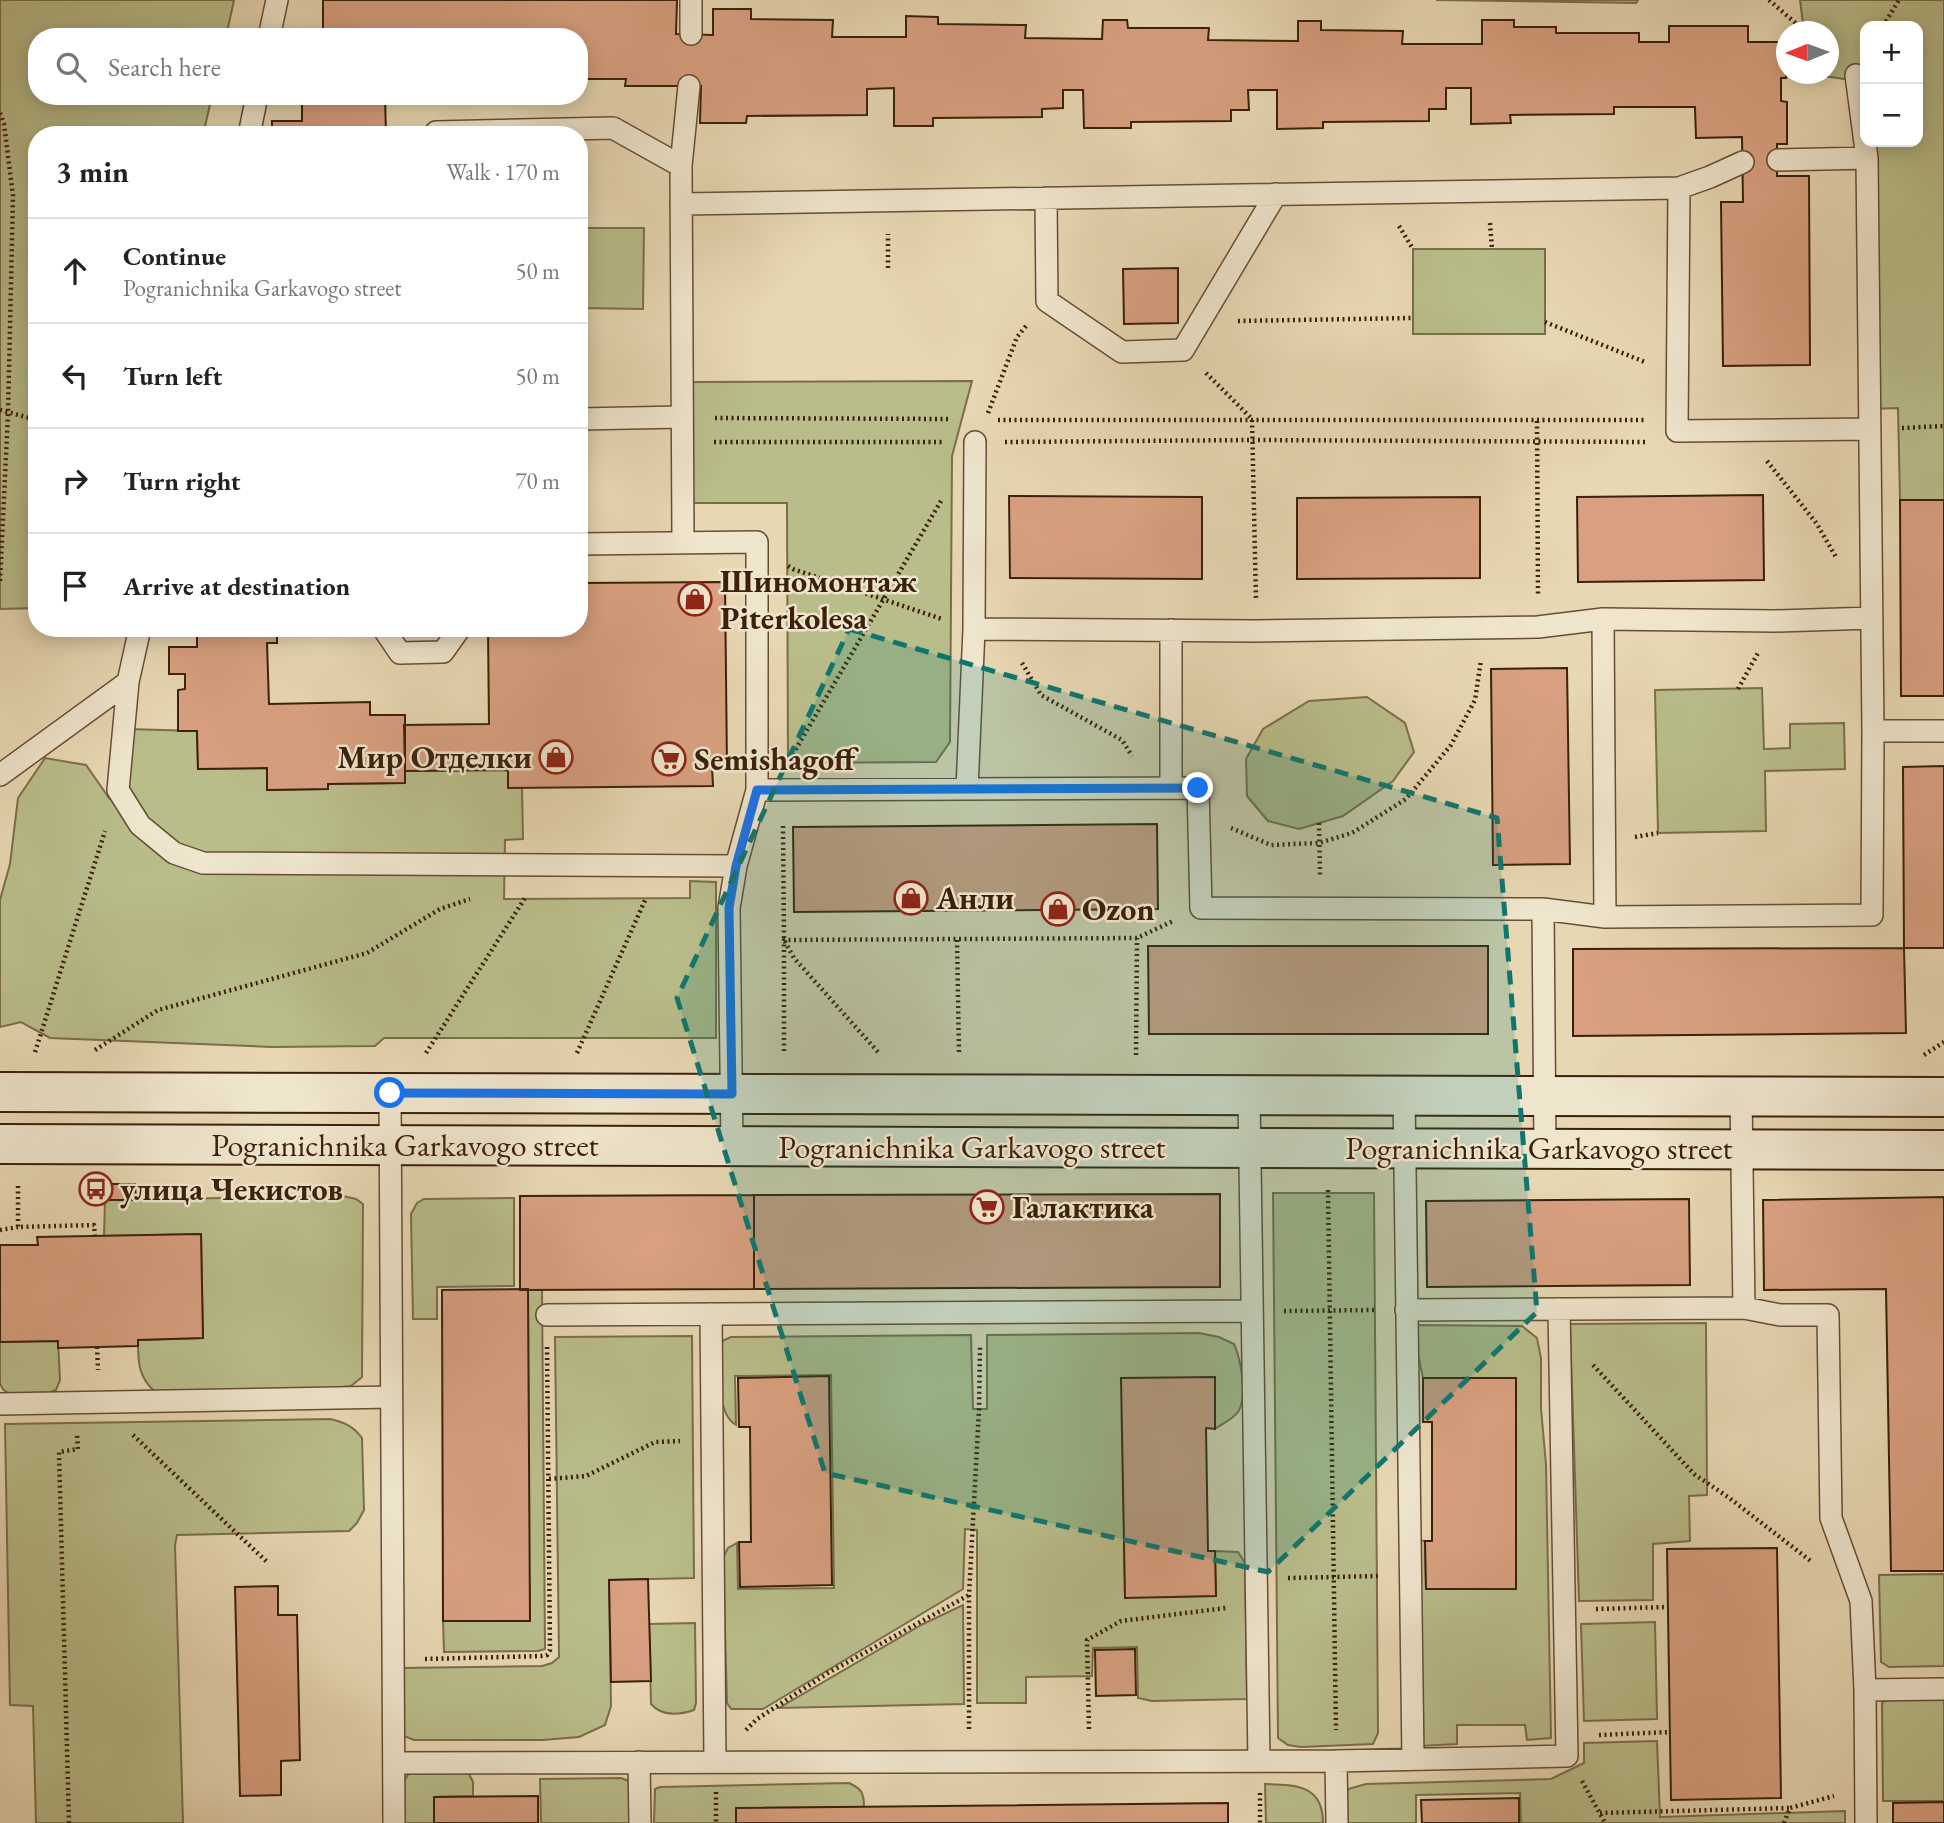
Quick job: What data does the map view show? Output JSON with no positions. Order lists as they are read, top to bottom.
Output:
{
  "streets": {
    "street": ["Pogranichnika Garkavogo street"]
  },
  "places": {
    "shop": [
      "Шиномонтаж Piterkolesa",
      "Мир Отделки",
      "Анли",
      "Ozon"
    ],
    "supermarket": ["Semishagoff", "Галактика"],
    "bus stop": ["улица Чекистов"]
  },
  "north": "left",
  "page": {
    "map_buttons": ["+", "−"],
    "search": "Search here",
    "heading": ["3 min", "Walk · 170 m"],
    "list": [
      ["Continue", "Pogranichnika Garkavogo street", "50 m"],
      ["Turn left", "50 m"],
      ["Turn right", "70 m"],
      "Arrive at destination"
    ]
  }
}
